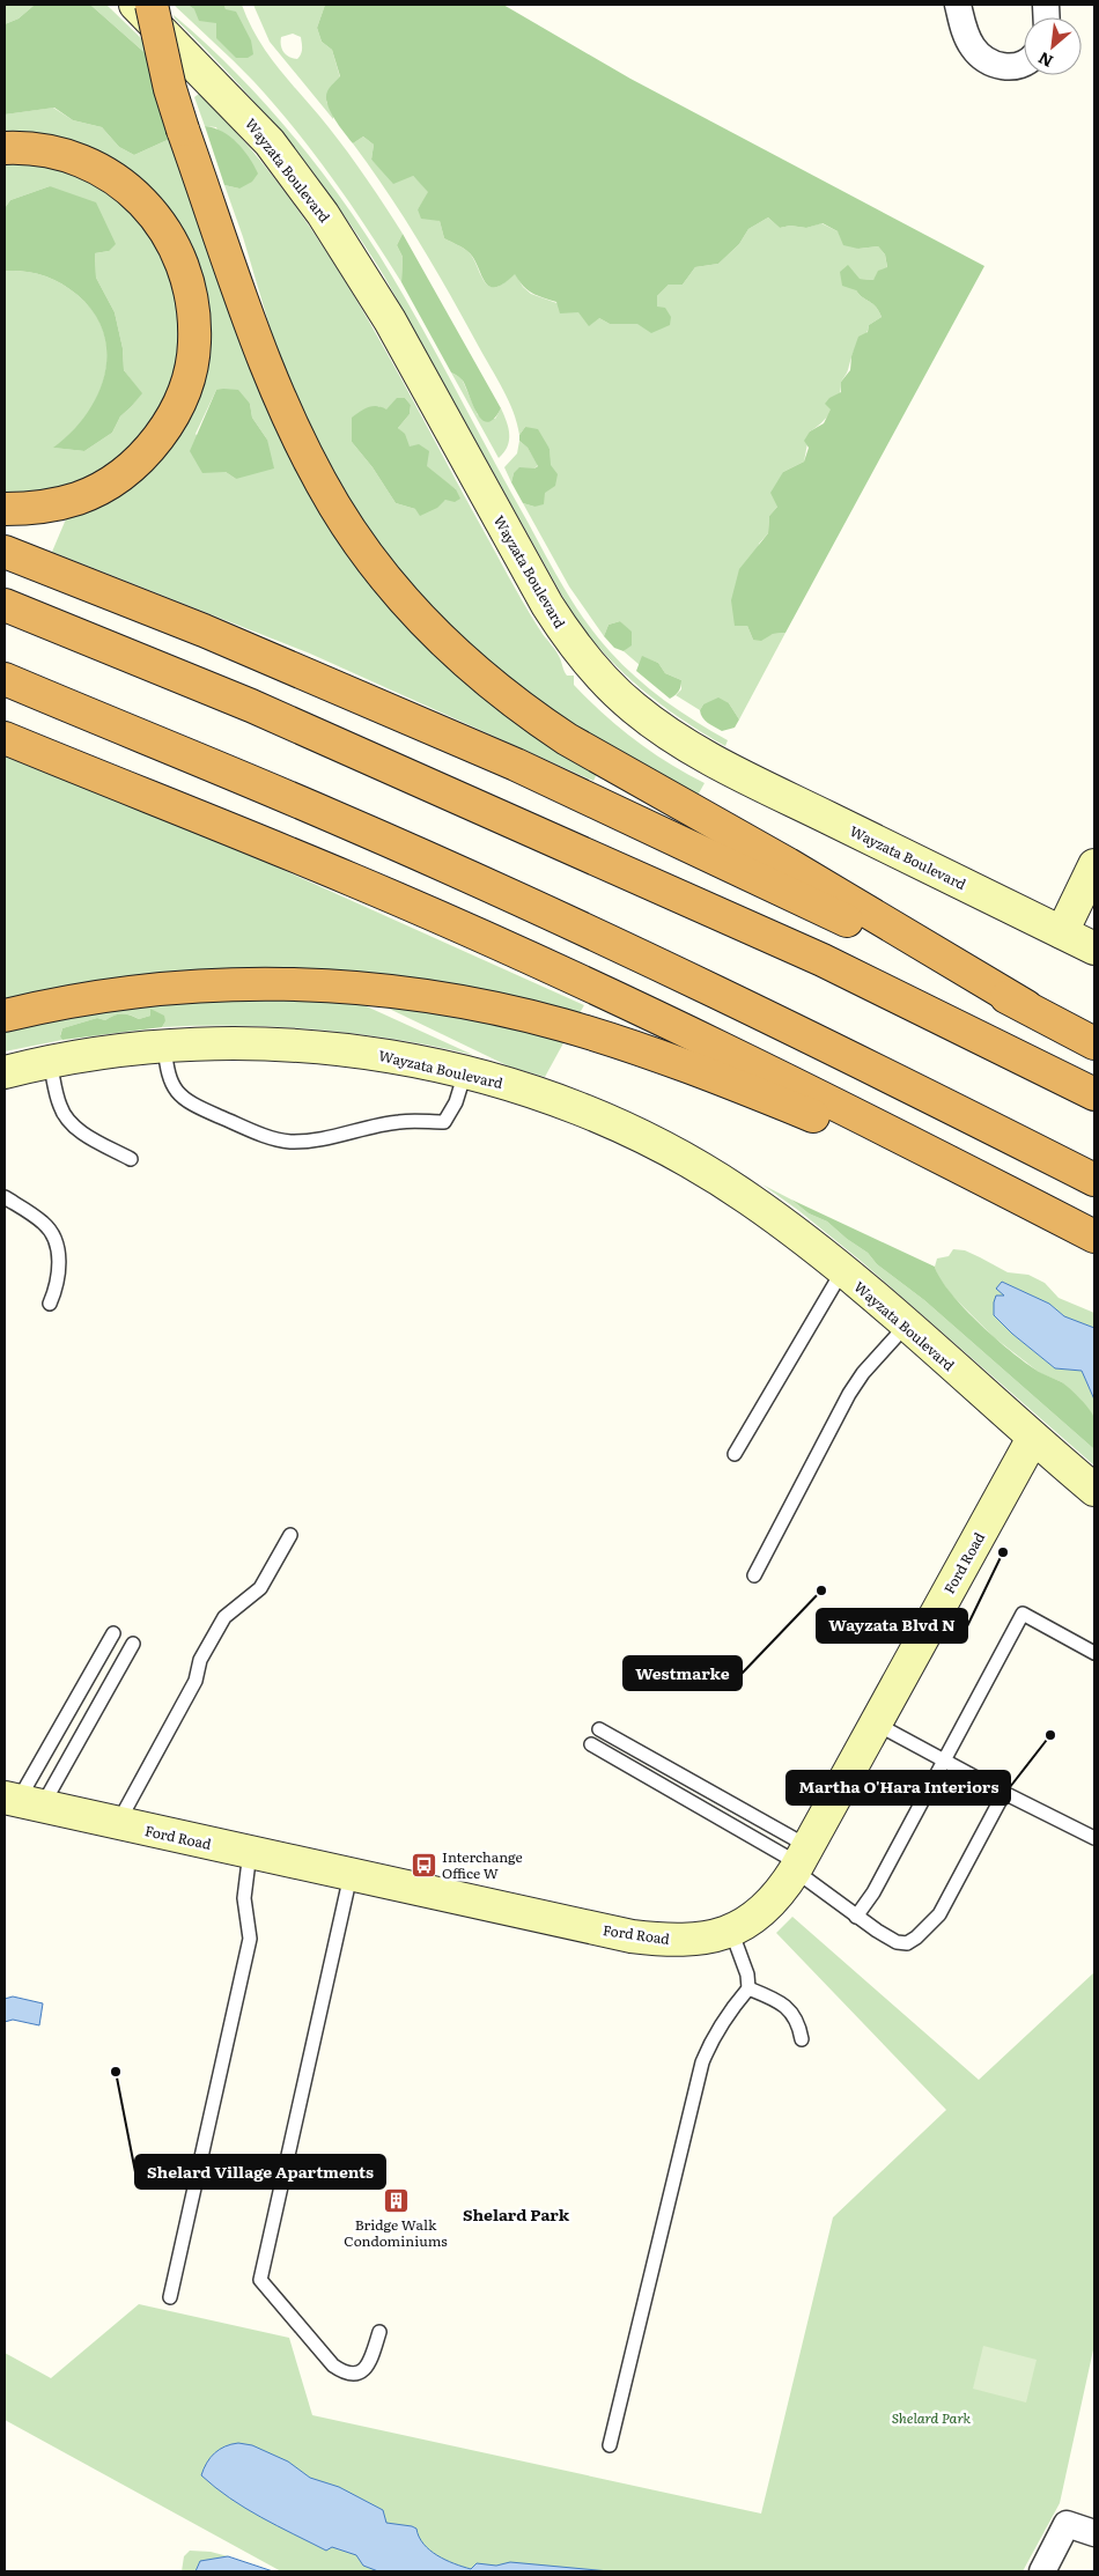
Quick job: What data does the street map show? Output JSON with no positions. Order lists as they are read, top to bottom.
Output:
{
  "streets": {
    "street": ["Wayzata Boulevard", "Ford Road"]
  },
  "crossings": [
    ["Wayzata Boulevard", "Ford Road"]
  ],
  "districts": ["Shelard Park"],
  "parks": ["Shelard Park"],
  "places": {
    "other": [
      "Wayzata Blvd N",
      "Westmarke",
      "Martha O'Hara Interiors",
      "Shelard Village Apartments"
    ],
    "bus stop": ["Interchange Office W"],
    "building": ["Bridge Walk Condominiums"]
  },
  "north": "bottom left"
}
